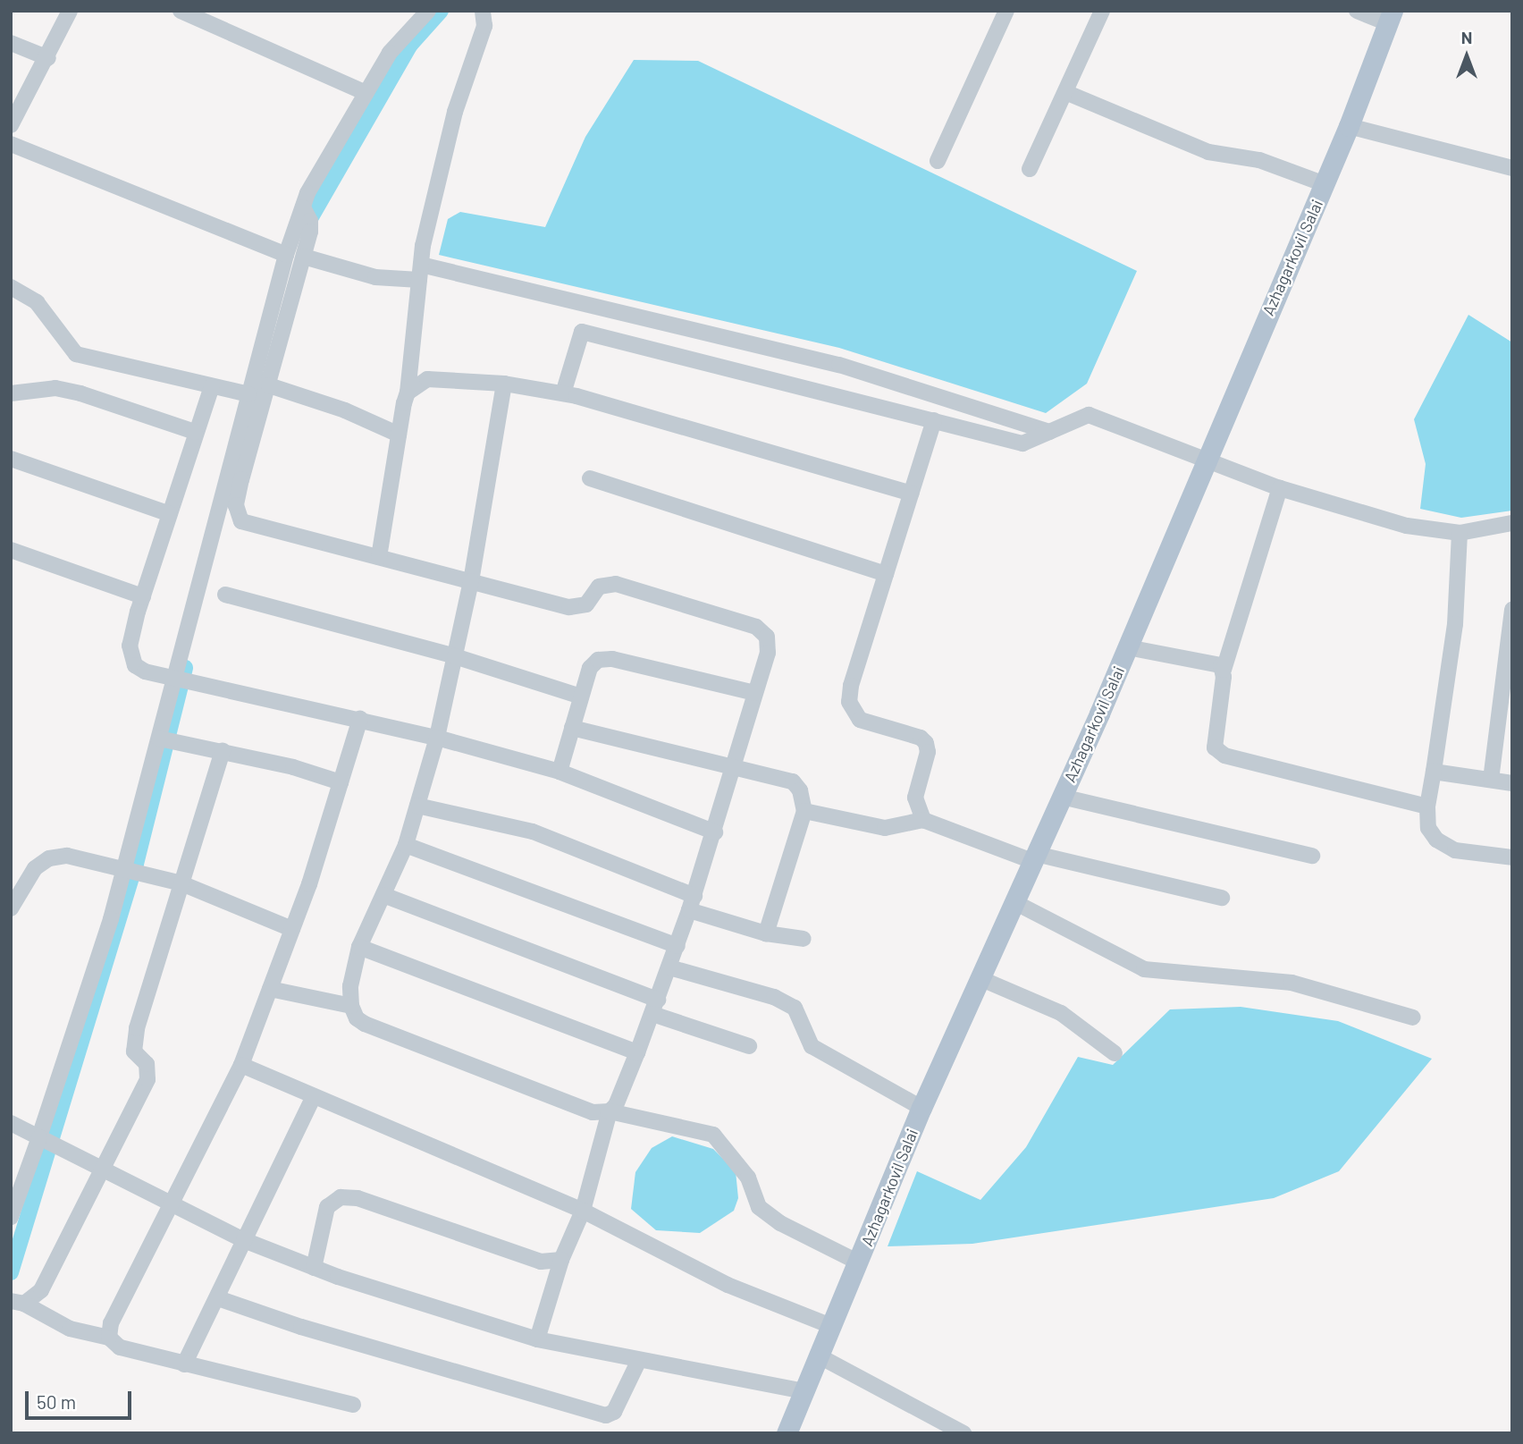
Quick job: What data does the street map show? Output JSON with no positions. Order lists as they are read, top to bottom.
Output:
{
  "streets": {
    "main road": ["Azhagarkovil Salai"]
  },
  "scale_bar": "50 m",
  "north": "top"
}
